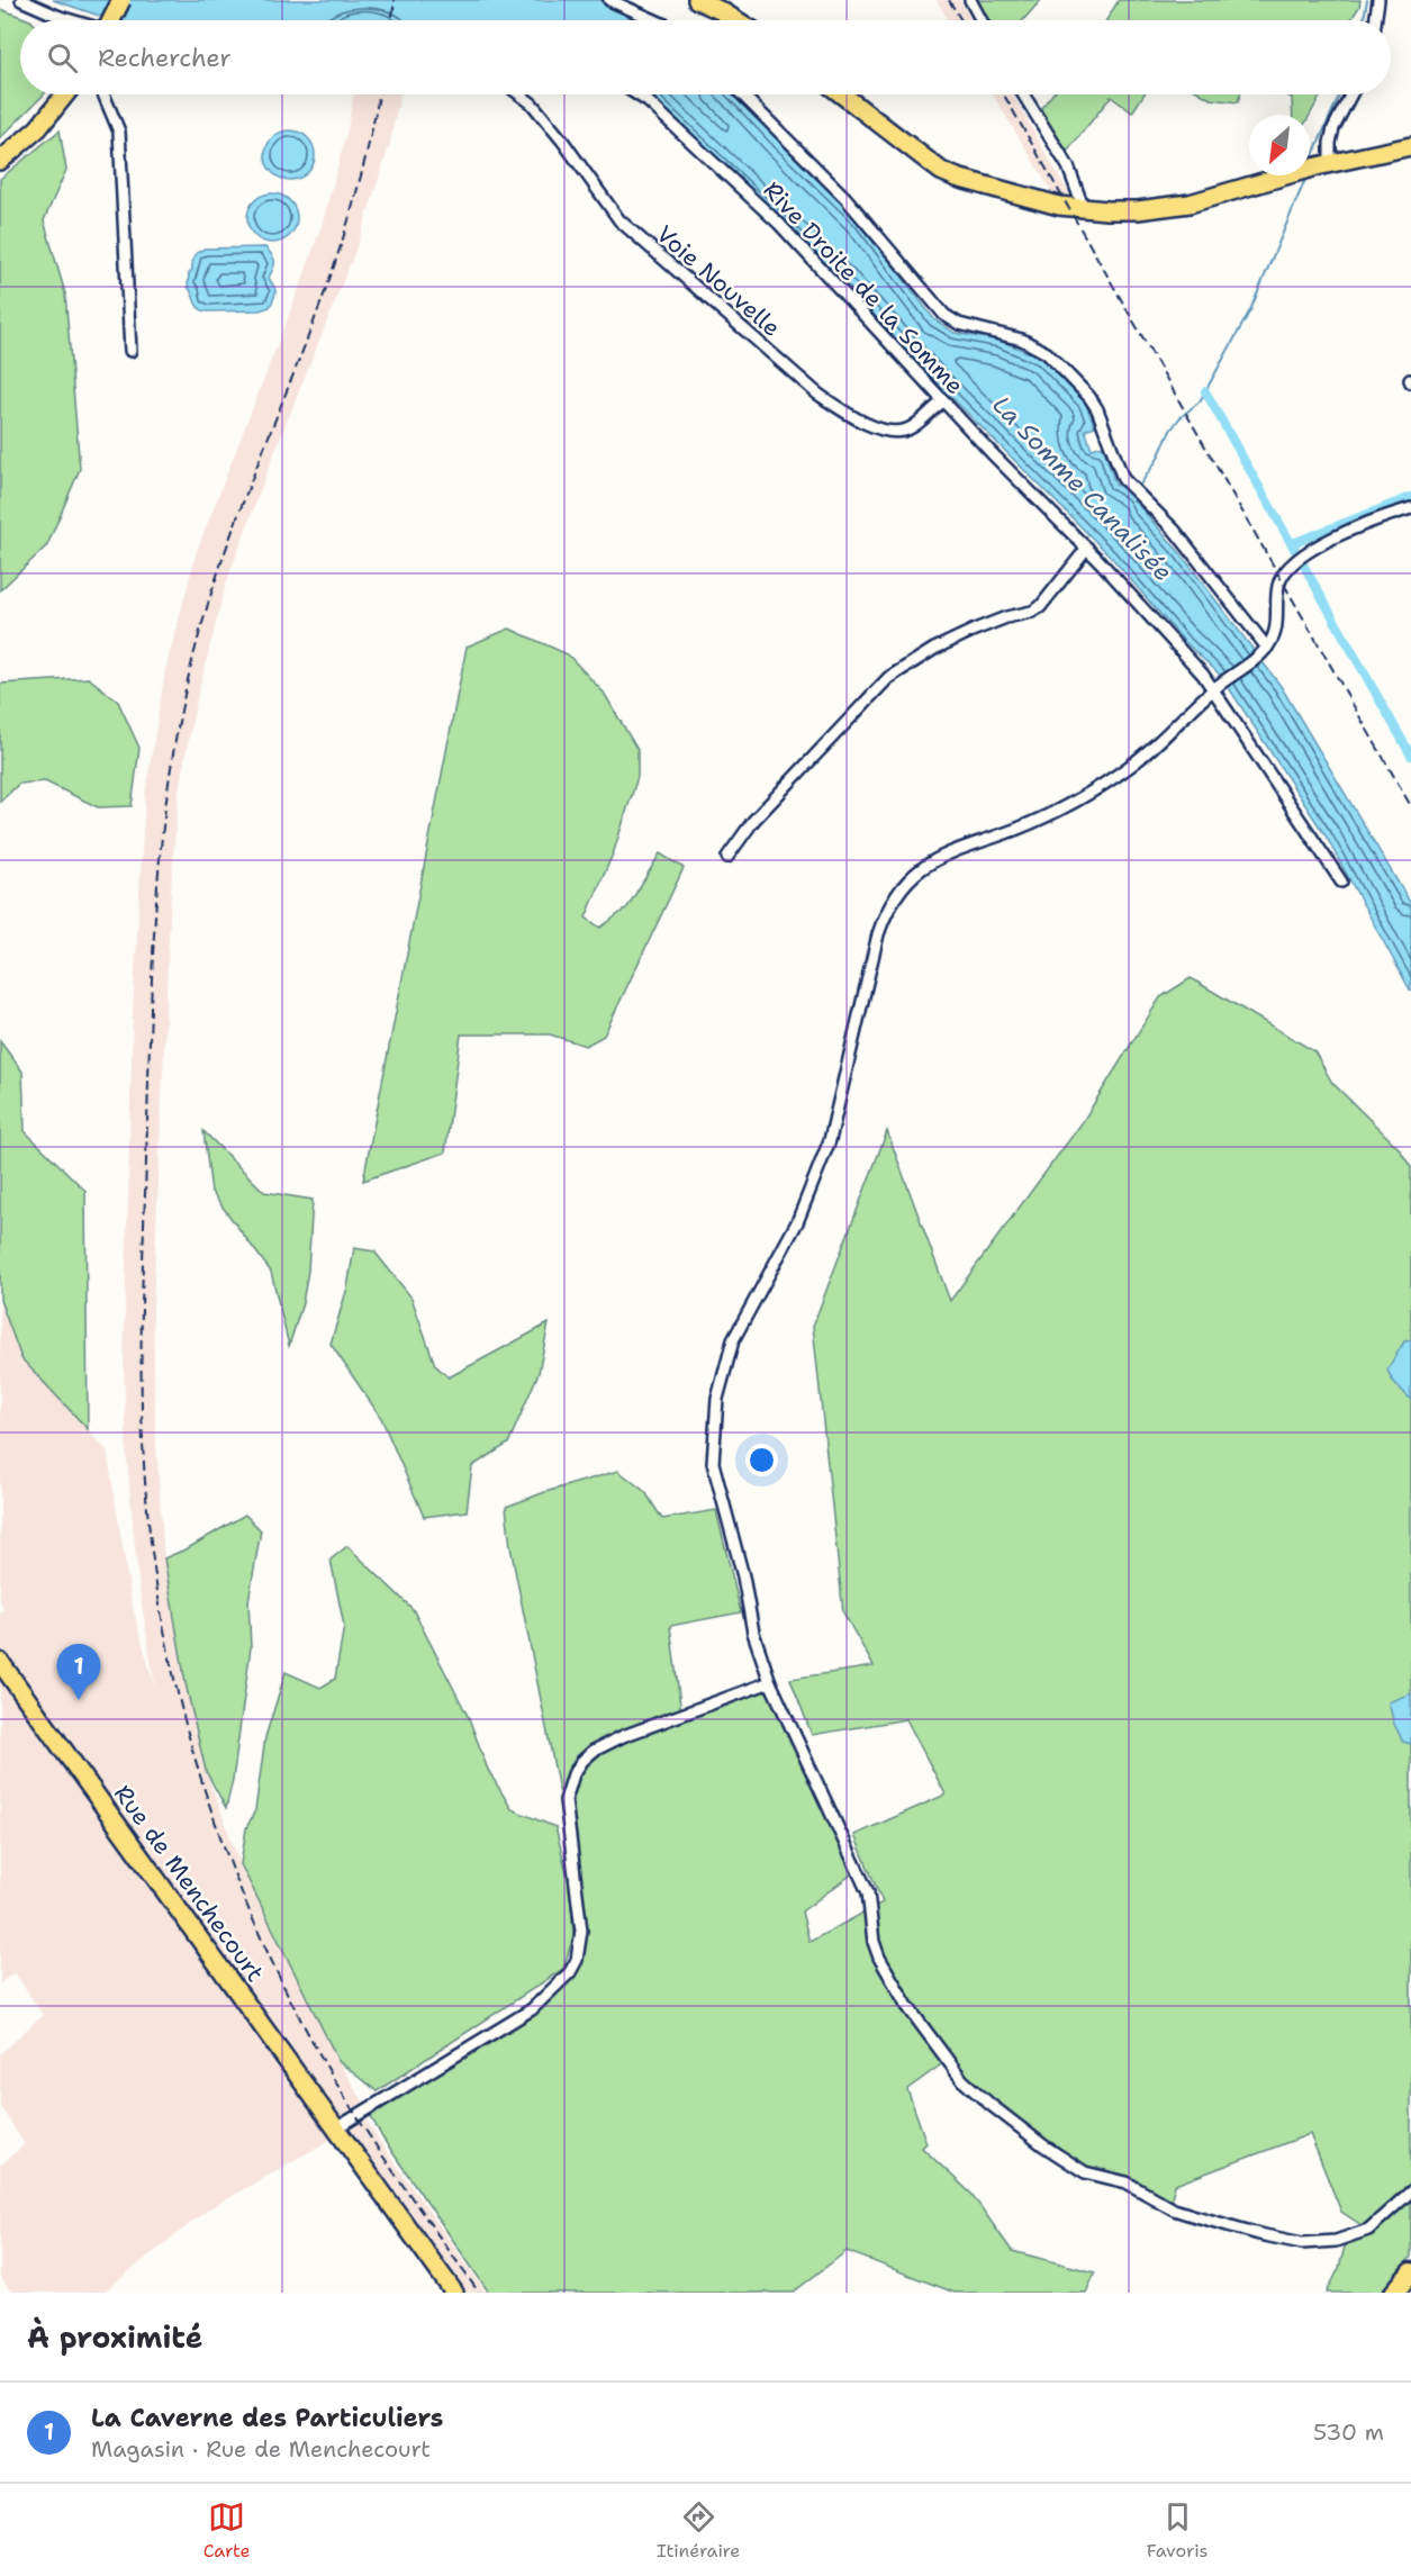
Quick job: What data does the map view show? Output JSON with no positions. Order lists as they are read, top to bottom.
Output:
{
  "streets": {
    "main road": ["Rue de Menchecourt"],
    "street": ["Voie Nouvelle", "Rive Droite de la Somme"]
  },
  "crossings": [
    ["Voie Nouvelle", "Rive Droite de la Somme"]
  ],
  "water": ["La Somme Canalisée"],
  "north": "bottom left",
  "page": {
    "search": "Rechercher",
    "pins": "1",
    "heading": "À proximité",
    "list": [
      {
        "mark": "1",
        "name": "La Caverne des Particuliers",
        "note": "Magasin · Rue de Menchecourt",
        "value": "530 m"
      }
    ],
    "nav": ["Carte", "Itinéraire", "Favoris"]
  }
}
